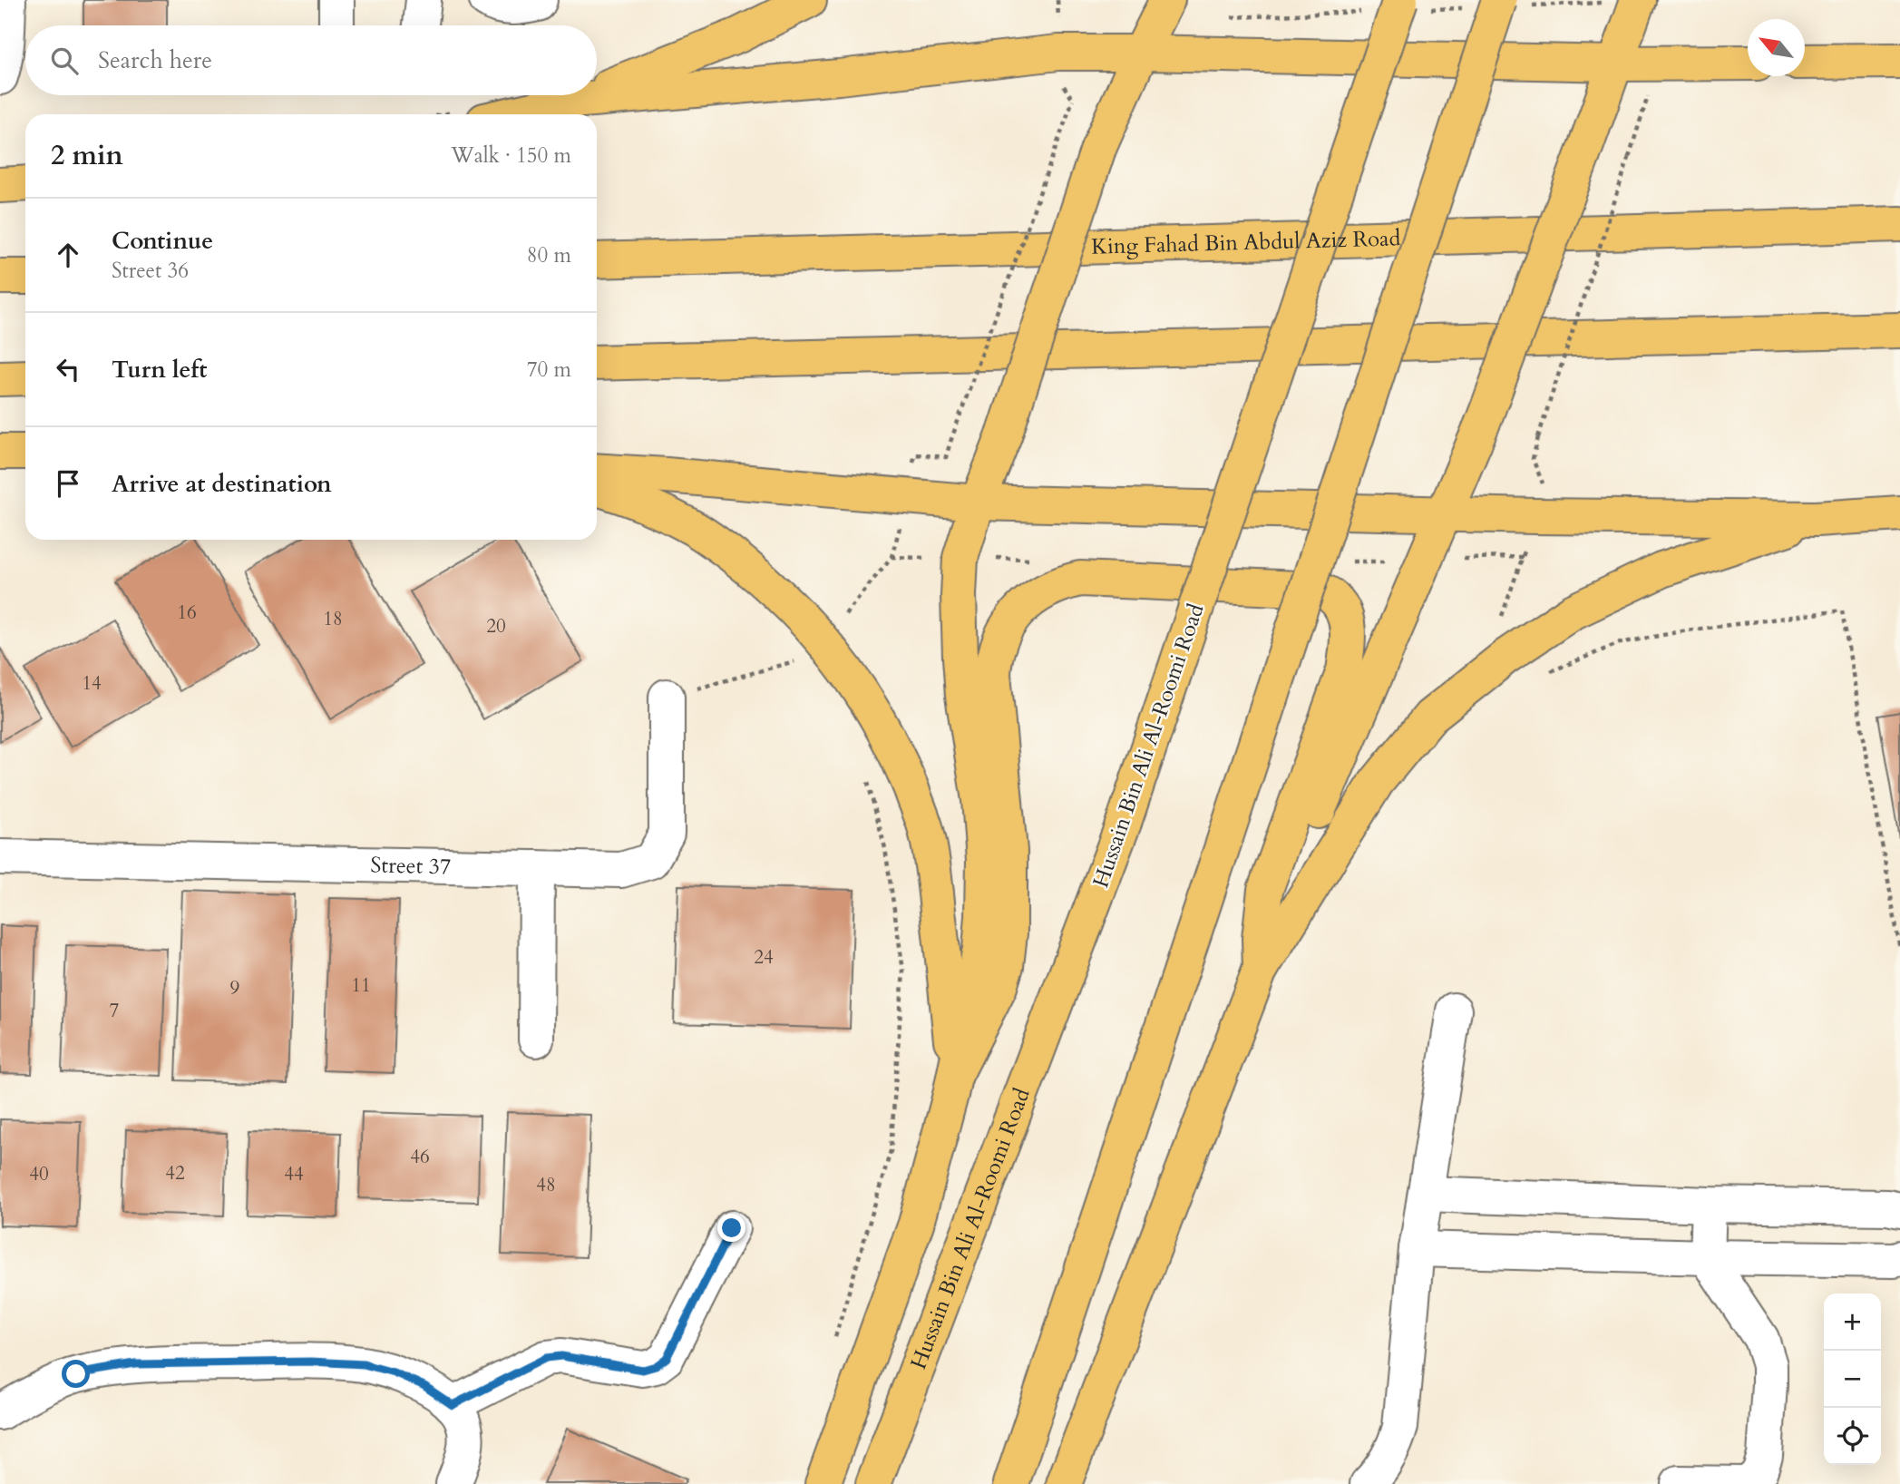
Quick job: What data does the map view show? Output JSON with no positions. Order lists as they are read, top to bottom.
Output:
{
  "streets": {
    "highway": ["King Fahad Bin Abdul Aziz Road", "Hussain Bin Ali Al-Roomi Road"],
    "street": ["Street 37"]
  },
  "house_numbers": [
    "16",
    "18",
    "20",
    "14",
    "24",
    "11",
    "9",
    "7",
    "46",
    "42",
    "40",
    "44",
    "48"
  ],
  "north": "top left",
  "page": {
    "search": "Search here",
    "heading": ["2 min", "Walk · 150 m"],
    "list": [
      ["Continue", "Street 36", "80 m"],
      ["Turn left", "70 m"],
      "Arrive at destination"
    ],
    "map_buttons": ["+", "−"]
  }
}
